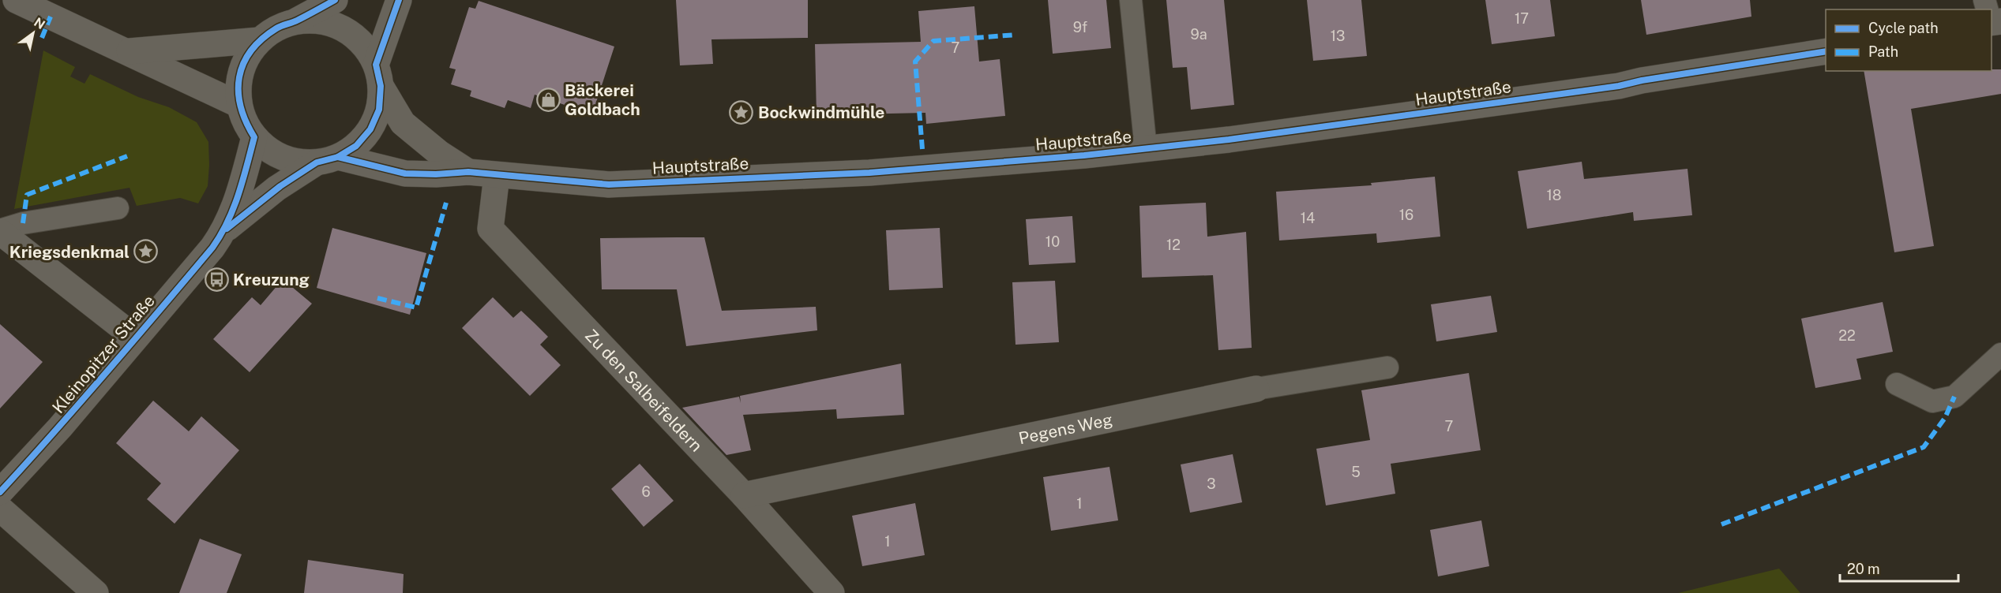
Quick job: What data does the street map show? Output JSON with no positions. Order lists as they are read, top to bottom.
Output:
{
  "streets": {
    "street": [
      "Hauptstraße",
      "Kleinopitzer Straße",
      "Zu den Salbeifeldern",
      "Pegens Weg"
    ]
  },
  "crossings": [
    ["Hauptstraße", "Kleinopitzer Straße"],
    ["Hauptstraße", "Zu den Salbeifeldern"],
    ["Zu den Salbeifeldern", "Pegens Weg"]
  ],
  "places": {
    "shop": ["Bäckerei Goldbach"],
    "place": ["Bockwindmühle", "Kriegsdenkmal"],
    "bus stop": ["Kreuzung"]
  },
  "house_numbers": [
    "17",
    "9f",
    "9a",
    "13",
    "7",
    "18",
    "16",
    "14",
    "10",
    "12",
    "22",
    "7",
    "5",
    "3",
    "6",
    "1",
    "1"
  ],
  "legend": ["Cycle path", "Path"],
  "scale_bar": "20 m",
  "north": "top right"
}
